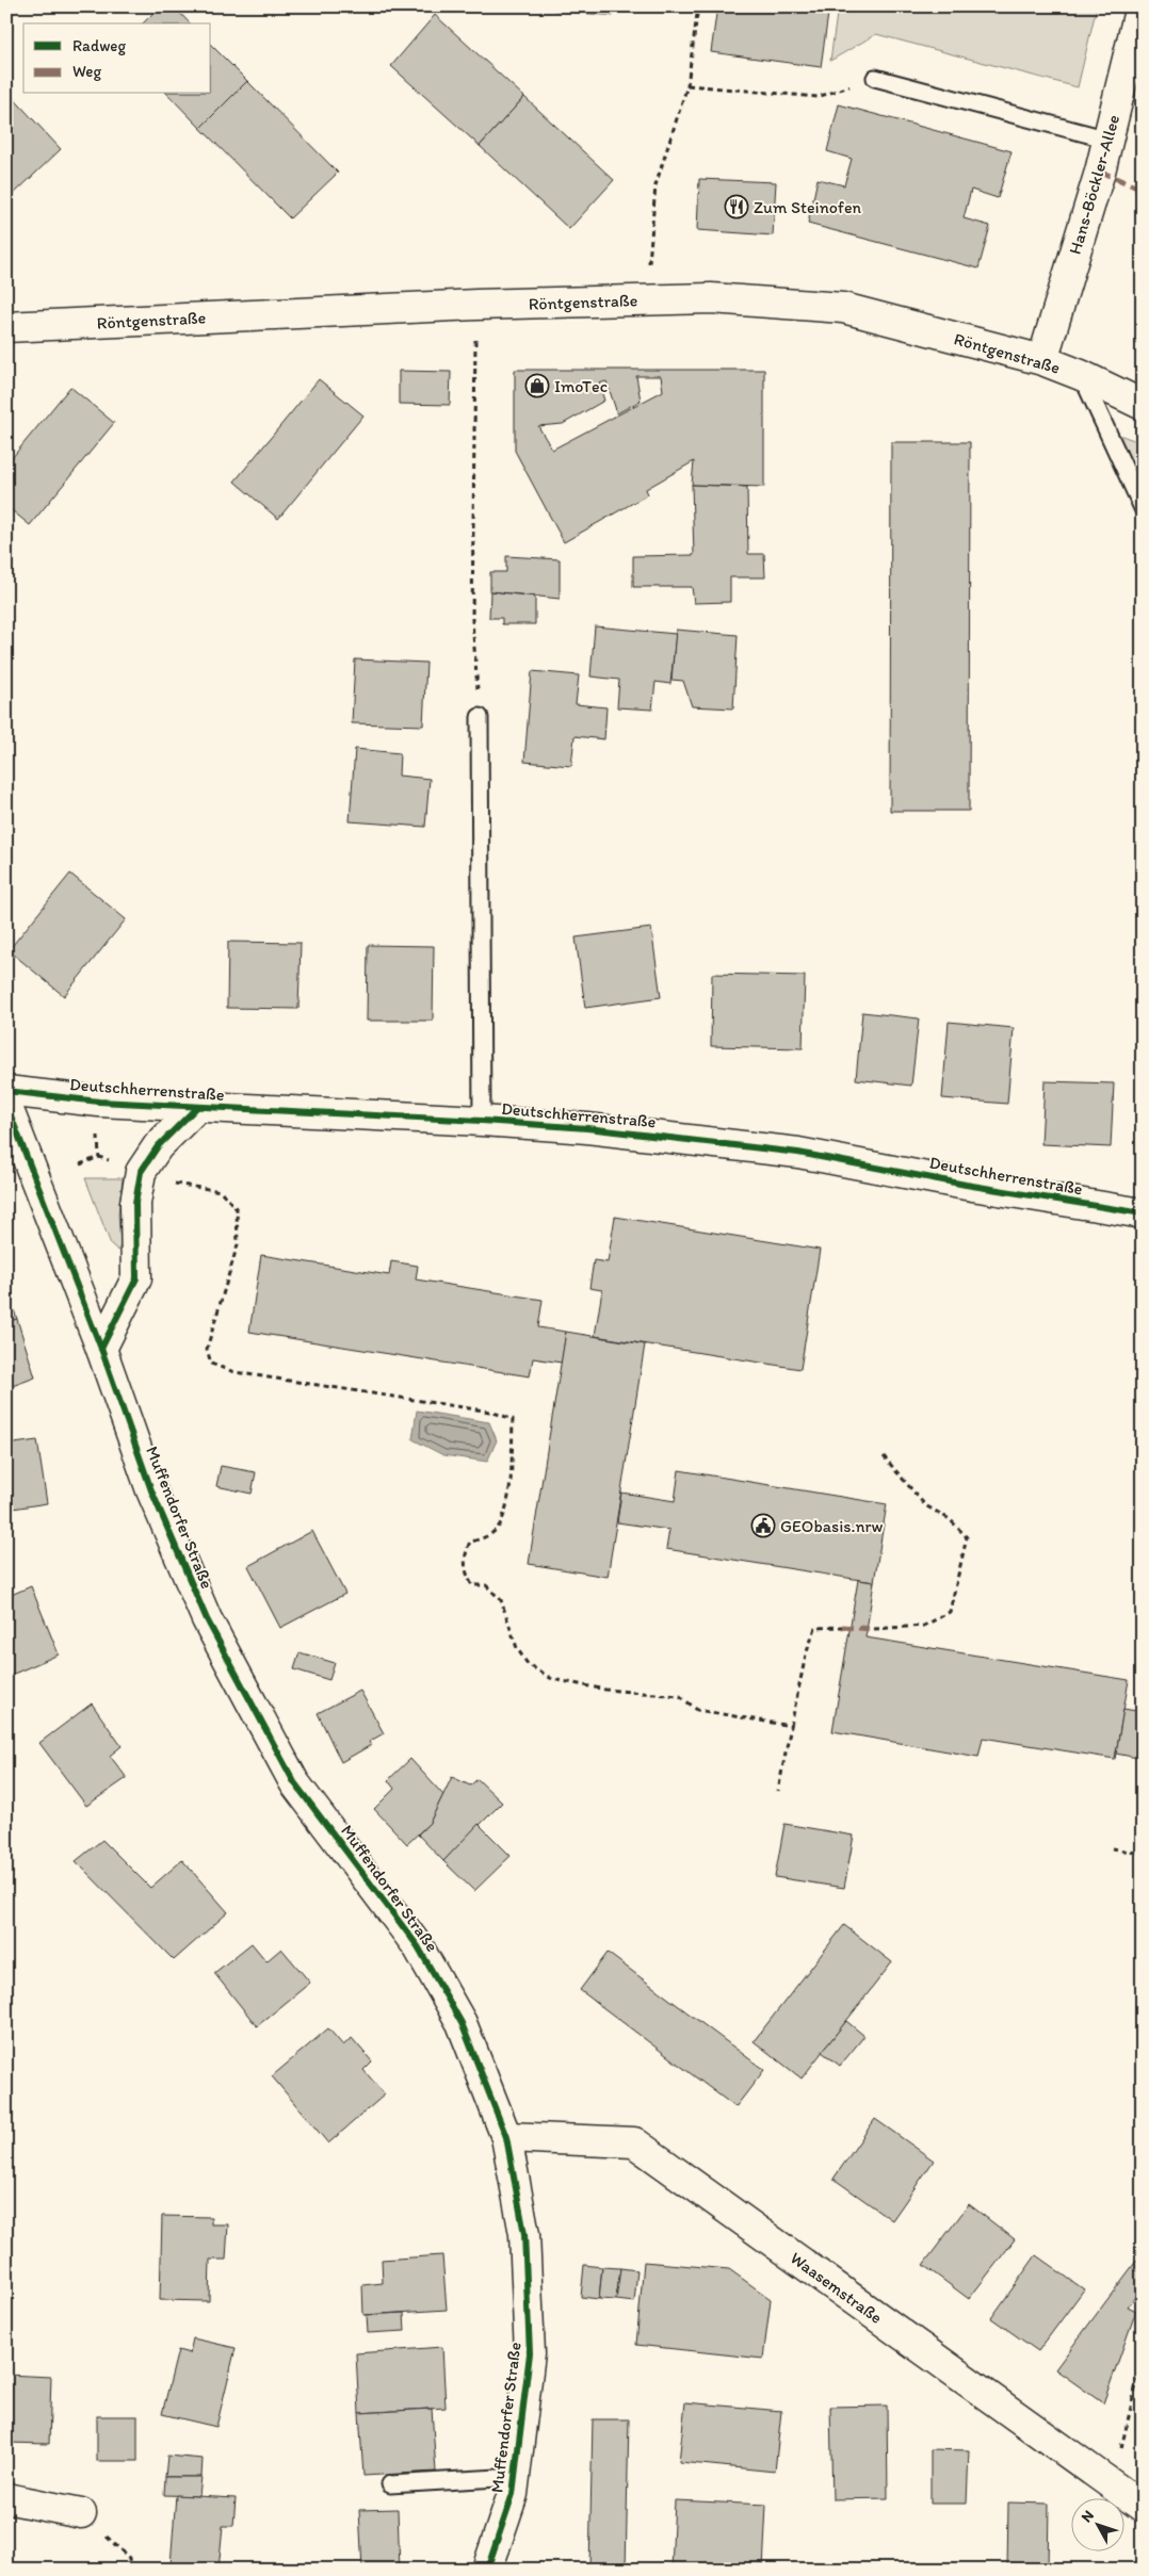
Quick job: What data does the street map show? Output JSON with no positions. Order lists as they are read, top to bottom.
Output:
{
  "streets": {
    "street": [
      "Hans-Böckler-Allee",
      "Röntgenstraße",
      "Deutschherrenstraße",
      "Muffendorfer Straße",
      "Waasemstraße"
    ]
  },
  "crossings": [
    ["Hans-Böckler-Allee", "Röntgenstraße"],
    ["Muffendorfer Straße", "Waasemstraße"]
  ],
  "places": {
    "restaurant": ["Zum Steinofen"],
    "shop": ["ImoTec"],
    "public building": ["GEObasis.nrw"]
  },
  "legend": ["Radweg", "Weg"],
  "north": "top left"
}
